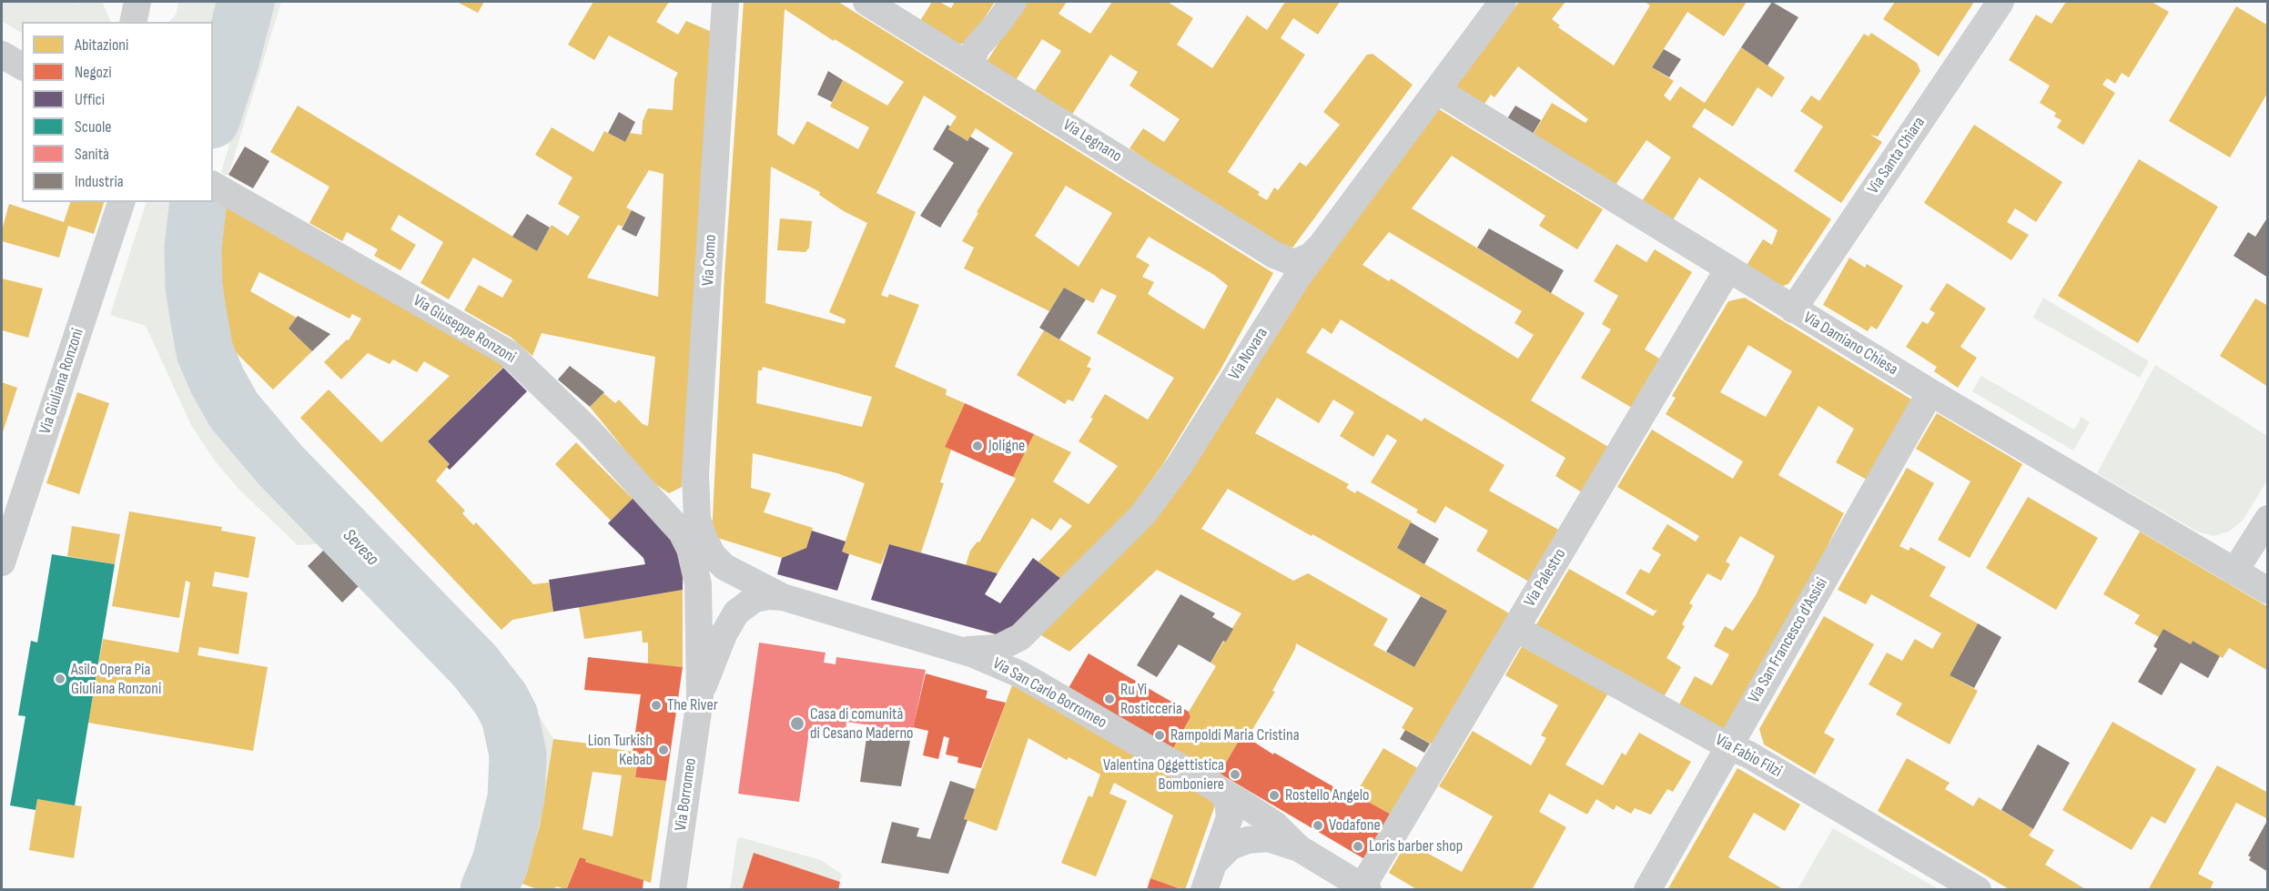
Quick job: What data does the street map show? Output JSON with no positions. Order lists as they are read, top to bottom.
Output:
{
  "streets": {
    "street": [
      "Via Legnano",
      "Via Santa Chiara",
      "Via Como",
      "Via Giuseppe Ronzoni",
      "Via Damiano Chiesa",
      "Via Novara",
      "Via Giuliana Ronzoni",
      "Via Palestro",
      "Via San Francesco d'Assisi",
      "Via San Carlo Borromeo",
      "Via Fabio Filzi",
      "Via Borromeo"
    ]
  },
  "crossings": [
    ["Via Legnano", "Via Novara"],
    ["Via Santa Chiara", "Via Damiano Chiesa"],
    ["Via Como", "Via Giuseppe Ronzoni"],
    ["Via Como", "Via San Carlo Borromeo"],
    ["Via Como", "Via Borromeo"],
    ["Via Giuseppe Ronzoni", "Via San Carlo Borromeo"],
    ["Via Giuseppe Ronzoni", "Via Borromeo"],
    ["Via Damiano Chiesa", "Via Novara"],
    ["Via Damiano Chiesa", "Via Palestro"],
    ["Via Damiano Chiesa", "Via San Francesco d'Assisi"],
    ["Via Novara", "Via San Carlo Borromeo"],
    ["Via Palestro", "Via San Carlo Borromeo"],
    ["Via Palestro", "Via Fabio Filzi"],
    ["Via San Francesco d'Assisi", "Via Fabio Filzi"],
    ["Via San Carlo Borromeo", "Via Borromeo"]
  ],
  "water": ["Seveso"],
  "places": [
    "Joligne",
    "Asilo Opera Pia Giuliana Ronzoni",
    "Ru Yi Rosticceria",
    "The River",
    "Casa di comunità di Cesano Maderno",
    "Rampoldi Maria Cristina",
    "Lion Turkish Kebab",
    "Valentina Oggettistica Bomboniere",
    "Rostello Angelo",
    "Vodafone",
    "Loris barber shop"
  ],
  "legend": [
    "Abitazioni",
    "Negozi",
    "Uffici",
    "Scuole",
    "Sanità",
    "Industria"
  ]
}
